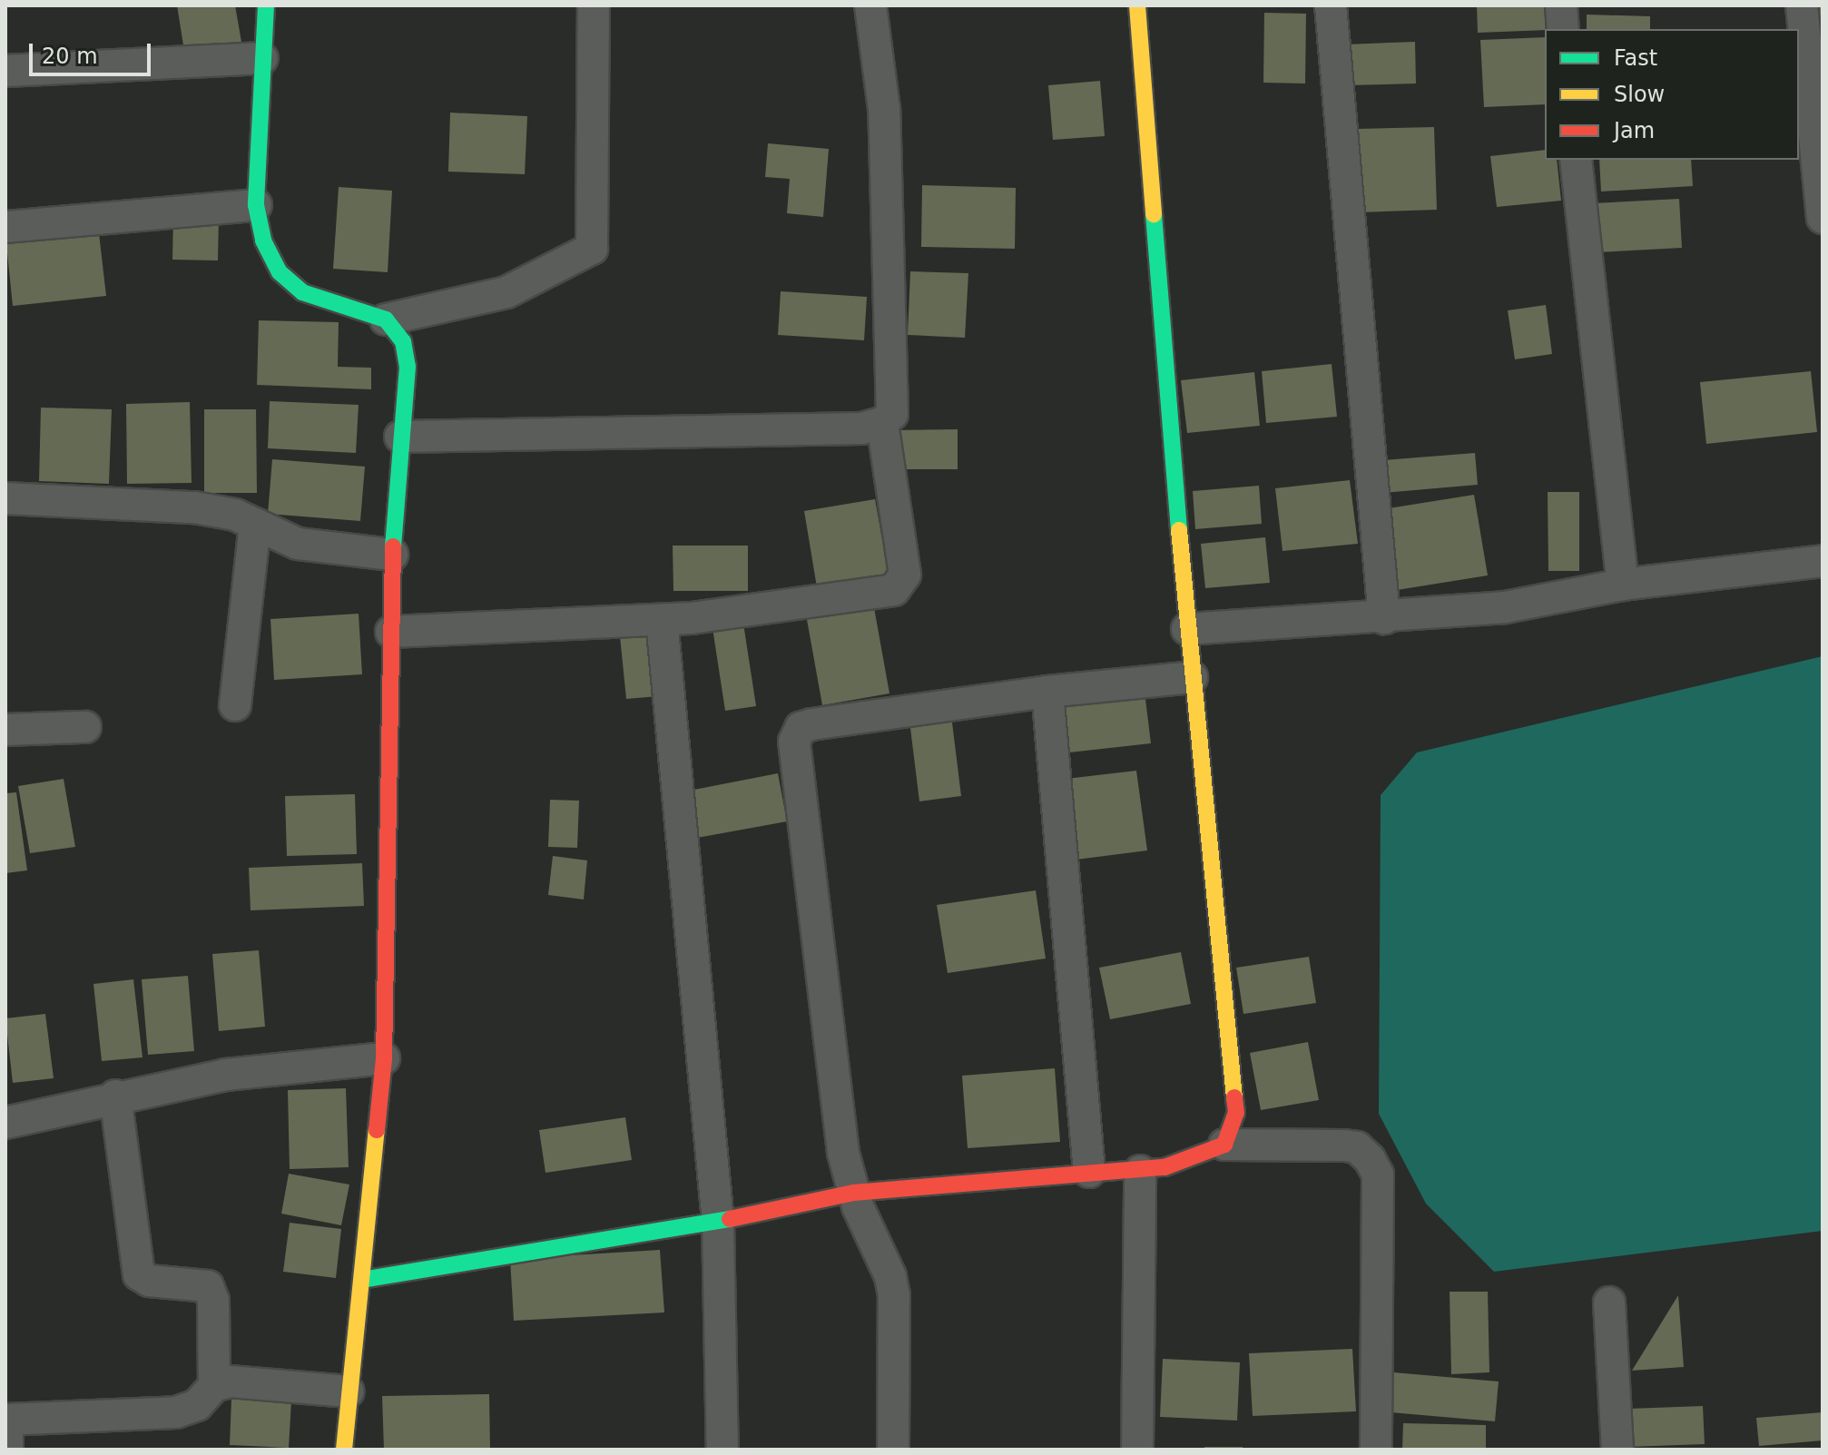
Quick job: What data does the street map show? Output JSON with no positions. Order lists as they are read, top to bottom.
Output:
{
  "legend": ["Fast", "Slow", "Jam"],
  "scale_bar": "20 m"
}
